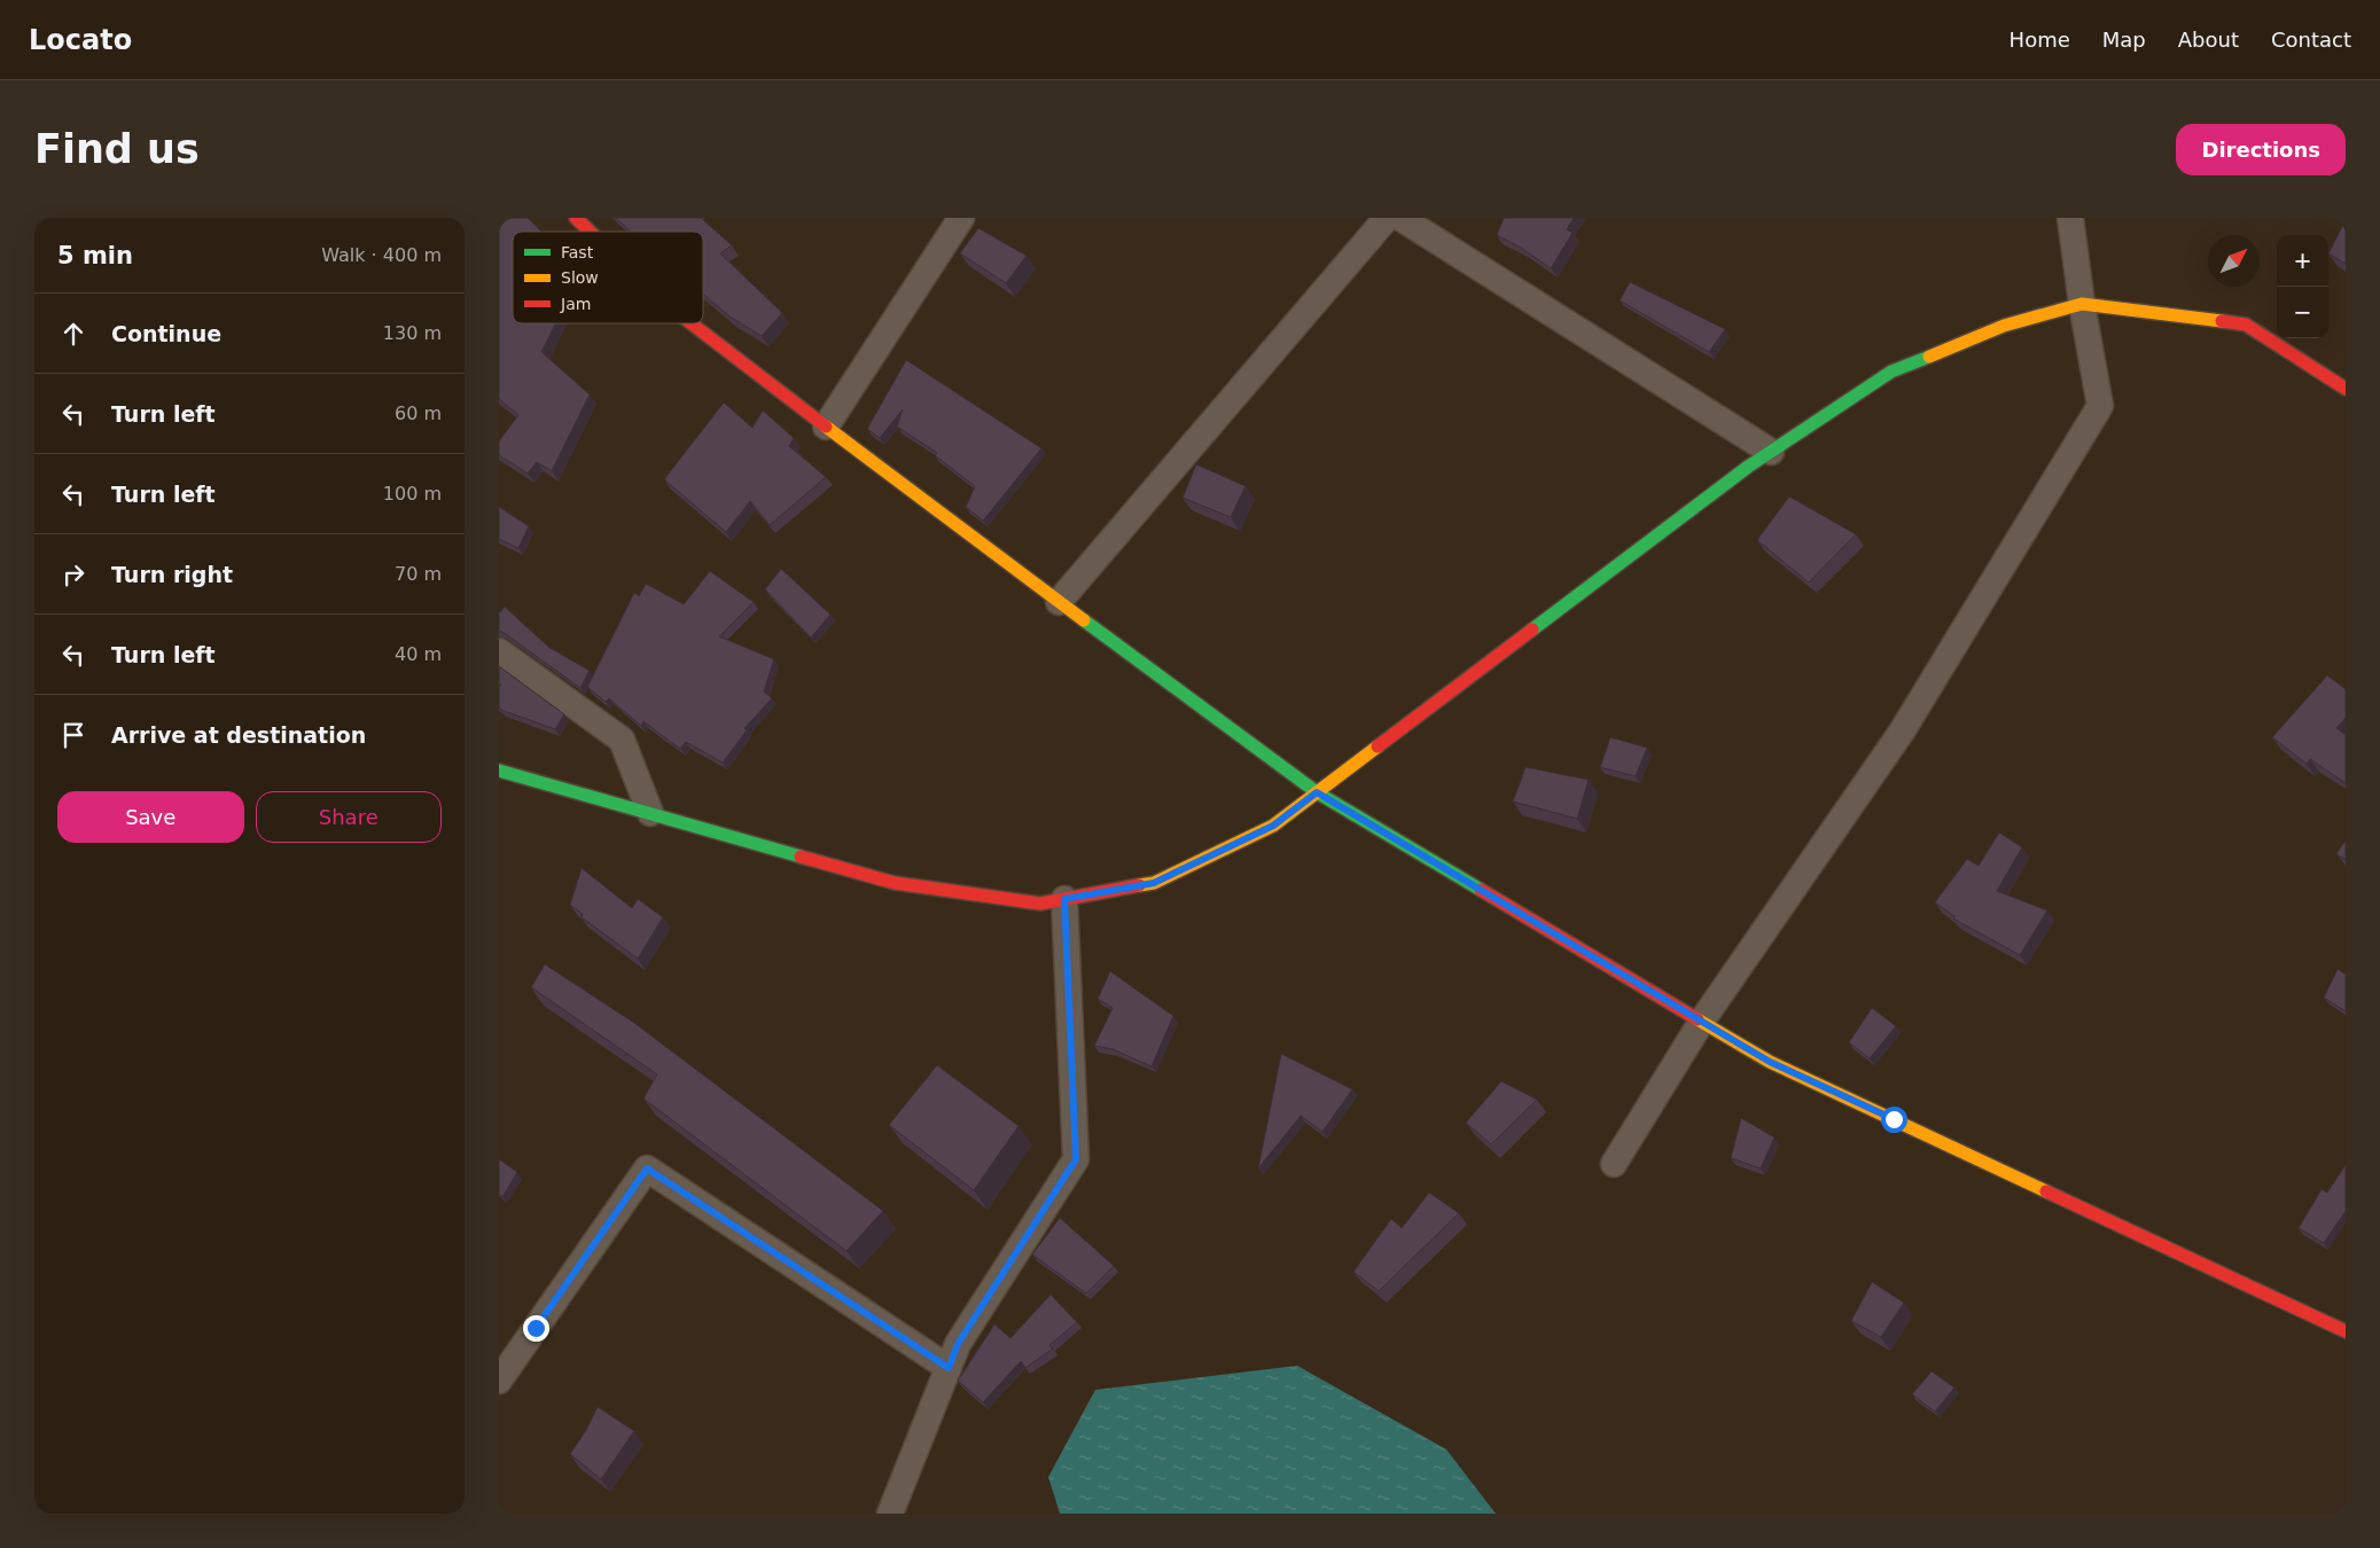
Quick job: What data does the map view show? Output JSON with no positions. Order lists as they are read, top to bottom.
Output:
{
  "legend": ["Fast", "Slow", "Jam"],
  "north": "top right",
  "page": {
    "header": "Locato",
    "nav": [
      "Home",
      "Map",
      "About",
      "Contact"
    ],
    "buttons": [
      "Directions",
      ["Save", "Share"]
    ],
    "title": "Find us",
    "heading": ["5 min", "Walk · 400 m"],
    "map_buttons": ["+", "−"],
    "list": [
      ["Continue", "130 m"],
      ["Turn left", "60 m"],
      ["Turn left", "100 m"],
      ["Turn right", "70 m"],
      ["Turn left", "40 m"],
      "Arrive at destination"
    ]
  }
}
